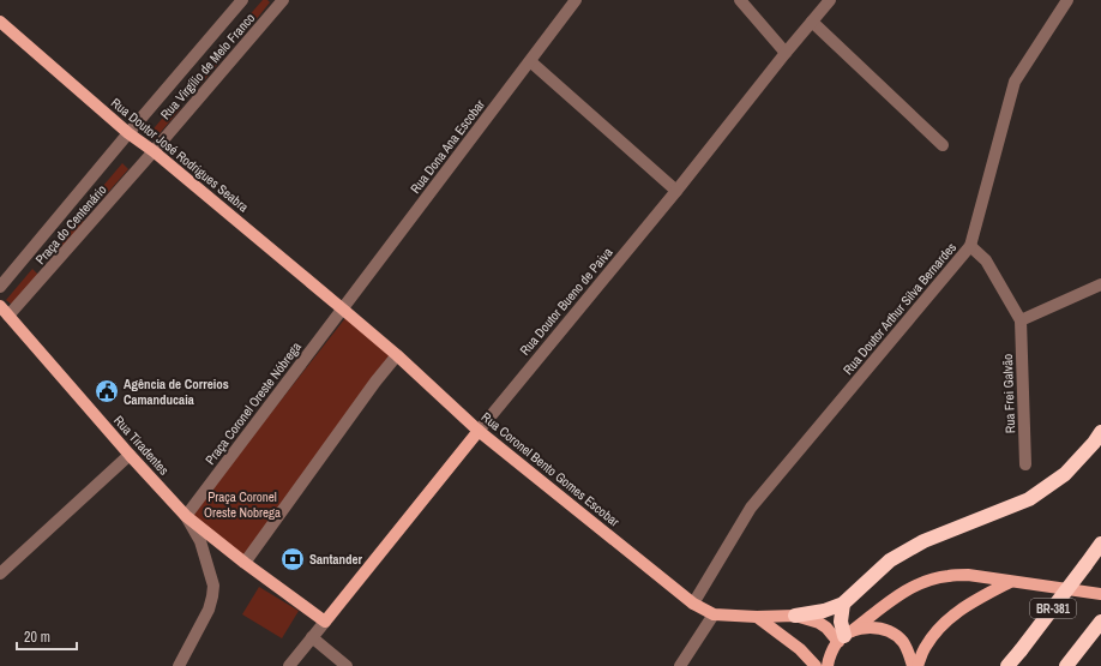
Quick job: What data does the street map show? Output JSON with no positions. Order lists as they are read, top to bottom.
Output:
{
  "streets": {
    "highway": ["BR-381"],
    "main road": [
      "Rua Doutor José Rodrigues Seabra",
      "Rua Doutor Bueno de Paiva",
      "Rua Tiradentes",
      "Rua Coronel Bento Gomes Escobar"
    ],
    "street": [
      "Rua Virgílio de Melo Franco",
      "Rua Dona Ana Escobar",
      "Praça do Centenário",
      "Rua Doutor Arthur Silva Bernardes",
      "Rua Frei Galvão",
      "Praça Coronel Oreste Nóbrega"
    ]
  },
  "crossings": [
    ["Rua Virgílio de Melo Franco", "Rua Doutor José Rodrigues Seabra"],
    ["Rua Virgílio de Melo Franco", "Praça do Centenário"],
    ["Rua Dona Ana Escobar", "Rua Doutor José Rodrigues Seabra"],
    ["Rua Dona Ana Escobar", "Praça Coronel Oreste Nóbrega"],
    ["Rua Dona Ana Escobar", "Rua Coronel Bento Gomes Escobar"],
    ["Rua Doutor José Rodrigues Seabra", "Praça do Centenário"],
    ["Rua Doutor José Rodrigues Seabra", "Praça Coronel Oreste Nóbrega"],
    ["Rua Doutor José Rodrigues Seabra", "Rua Coronel Bento Gomes Escobar"],
    ["Praça do Centenário", "Rua Tiradentes"],
    ["Rua Doutor Bueno de Paiva", "Rua Tiradentes"],
    ["Rua Doutor Bueno de Paiva", "Rua Coronel Bento Gomes Escobar"],
    ["Rua Doutor Arthur Silva Bernardes", "Rua Frei Galvão"],
    ["Rua Doutor Arthur Silva Bernardes", "Rua Coronel Bento Gomes Escobar"],
    ["Praça Coronel Oreste Nóbrega", "Rua Tiradentes"],
    ["Praça Coronel Oreste Nóbrega", "Rua Coronel Bento Gomes Escobar"]
  ],
  "parks": ["Praça Coronel Oreste Nobrega"],
  "places": {
    "public building": ["Agência de Correios Camanducaia"],
    "bank": ["Santander"]
  },
  "scale_bar": "20 m"
}
